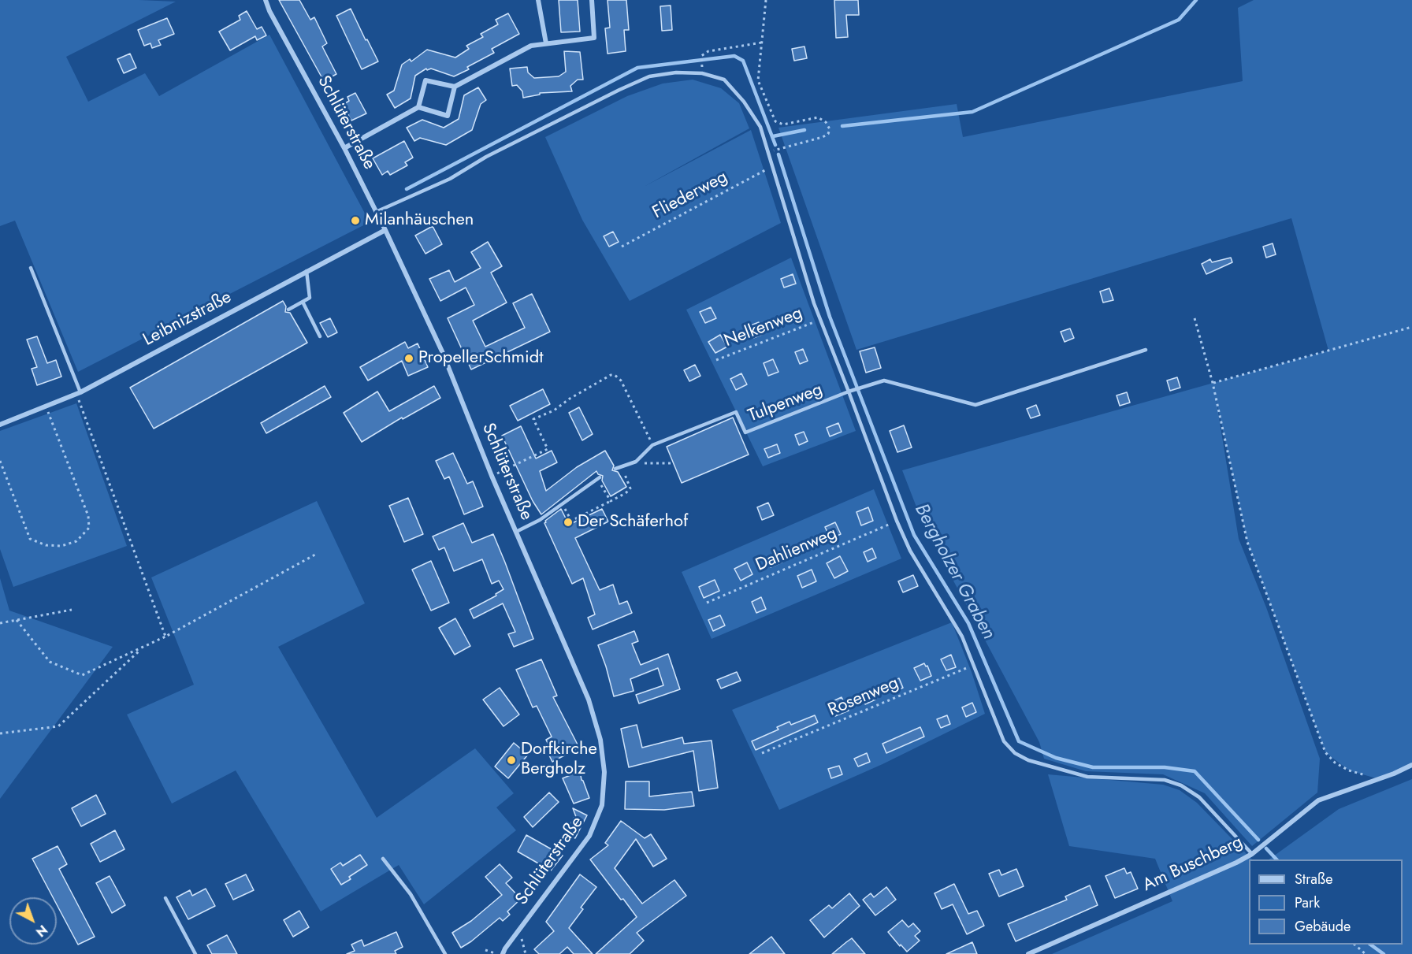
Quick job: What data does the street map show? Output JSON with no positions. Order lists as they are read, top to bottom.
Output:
{
  "streets": {
    "street": ["Schlüterstraße", "Leibnizstraße", "Am Buschberg"],
    "lane": ["Tulpenweg"],
    "path": [
      "Fliederweg",
      "Nelkenweg",
      "Dahlienweg",
      "Rosenweg"
    ]
  },
  "crossings": [
    ["Schlüterstraße", "Leibnizstraße"]
  ],
  "water": ["Bergholzer Graben"],
  "places": [
    "Milanhäuschen",
    "PropellerSchmidt",
    "Der Schäferhof",
    "Dorfkirche Bergholz"
  ],
  "legend": ["Straße", "Park", "Gebäude"],
  "north": "bottom right"
}
